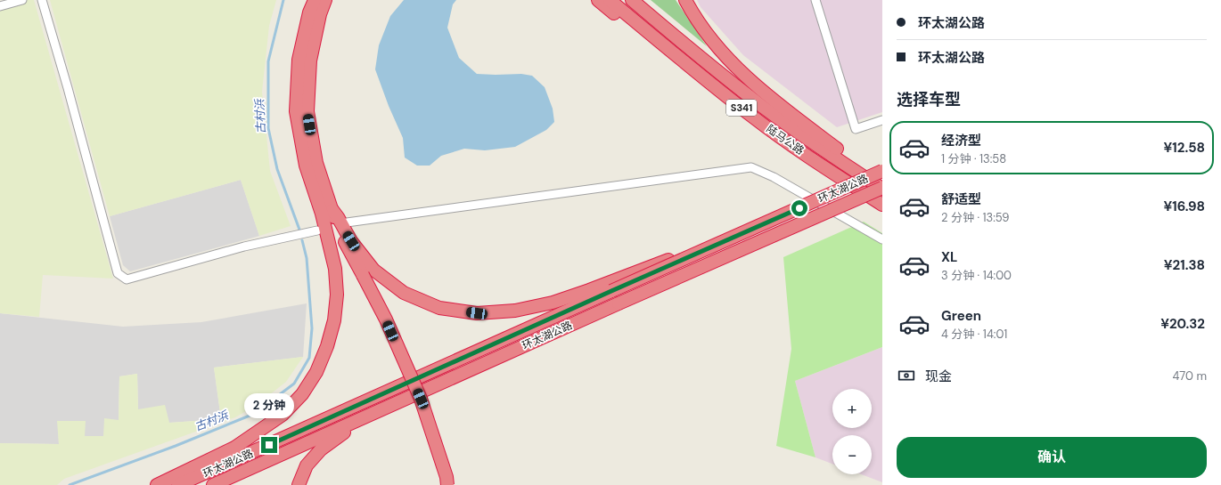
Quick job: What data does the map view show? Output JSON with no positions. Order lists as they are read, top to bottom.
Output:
{
  "streets": {
    "highway": ["S341", "陆马公路", "环太湖公路"]
  },
  "crossings": [
    ["陆马公路", "环太湖公路"]
  ],
  "water": ["古村浜"],
  "page": {
    "banner": ["环太湖公路", "环太湖公路"],
    "heading": "选择车型",
    "list": [
      {
        "name": "经济型",
        "note": "1 分钟 · 13:58",
        "value": "¥12.58"
      },
      {
        "name": "舒适型",
        "note": "2 分钟 · 13:59",
        "value": "¥16.98"
      },
      {
        "name": "XL",
        "note": "3 分钟 · 14:00",
        "value": "¥21.38"
      },
      {
        "name": "Green",
        "note": "4 分钟 · 14:01",
        "value": "¥20.32"
      }
    ],
    "pay": ["现金", "470 m"],
    "map_buttons": ["+", "−"],
    "bubble": "2 分钟",
    "buttons": "确认"
  }
}
